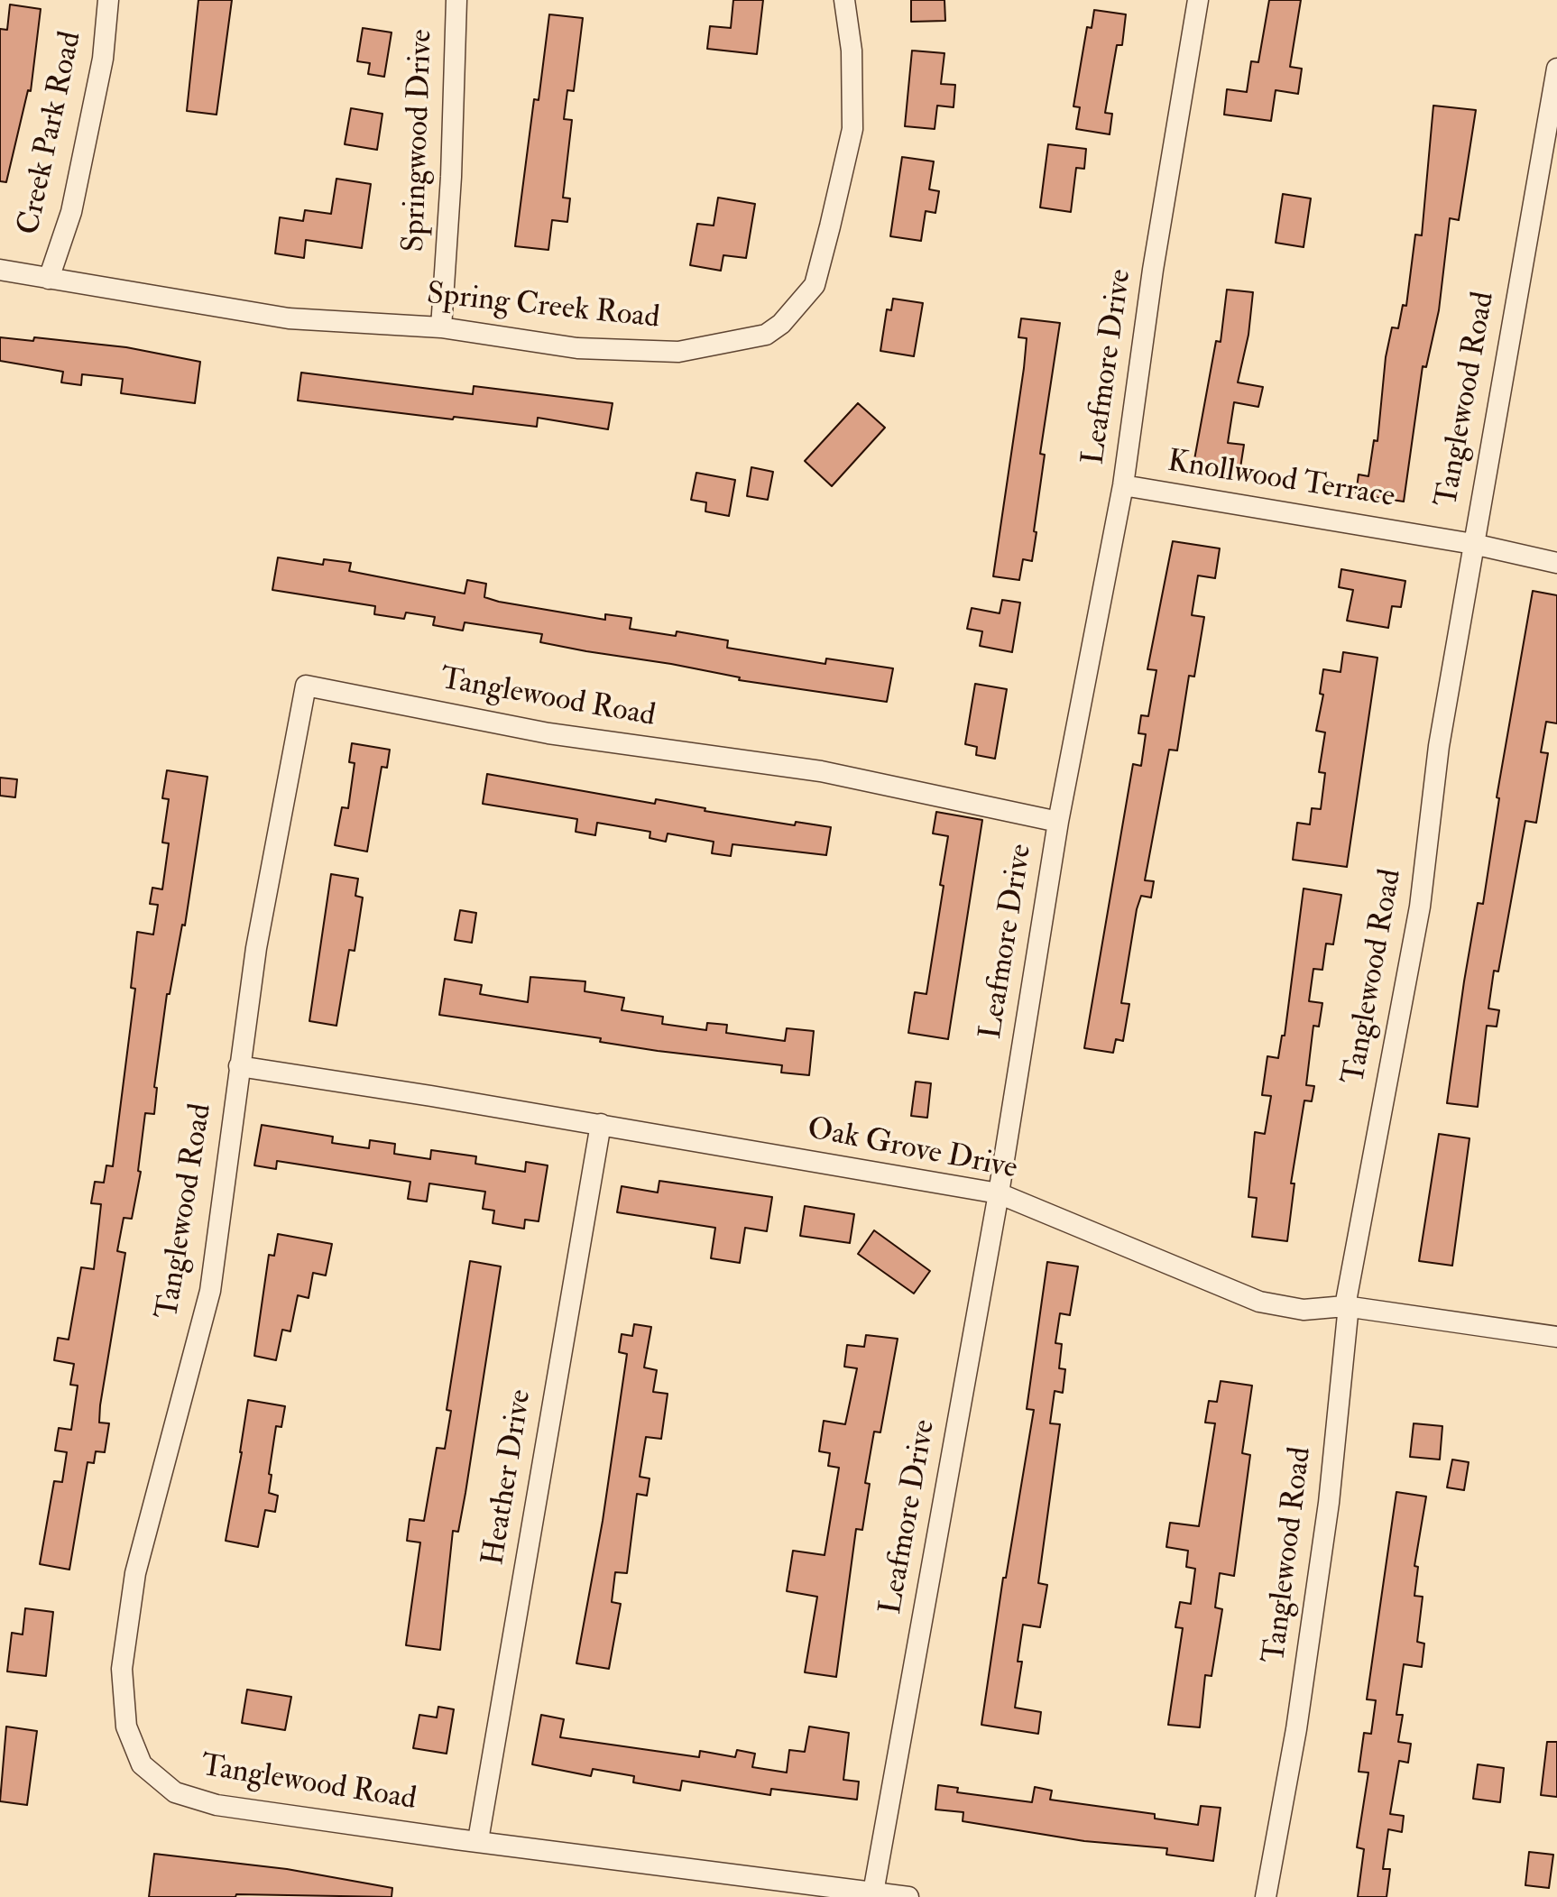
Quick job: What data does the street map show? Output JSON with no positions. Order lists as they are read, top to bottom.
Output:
{
  "streets": {
    "street": [
      "Creek Park Road",
      "Springwood Drive",
      "Spring Creek Road",
      "Leafmore Drive",
      "Tanglewood Road",
      "Knollwood Terrace",
      "Oak Grove Drive",
      "Heather Drive"
    ]
  },
  "crossings": [
    ["Creek Park Road", "Spring Creek Road"],
    ["Springwood Drive", "Spring Creek Road"],
    ["Leafmore Drive", "Tanglewood Road"],
    ["Leafmore Drive", "Knollwood Terrace"],
    ["Leafmore Drive", "Oak Grove Drive"],
    ["Tanglewood Road", "Knollwood Terrace"],
    ["Tanglewood Road", "Oak Grove Drive"],
    ["Tanglewood Road", "Heather Drive"],
    ["Oak Grove Drive", "Heather Drive"]
  ]
}
